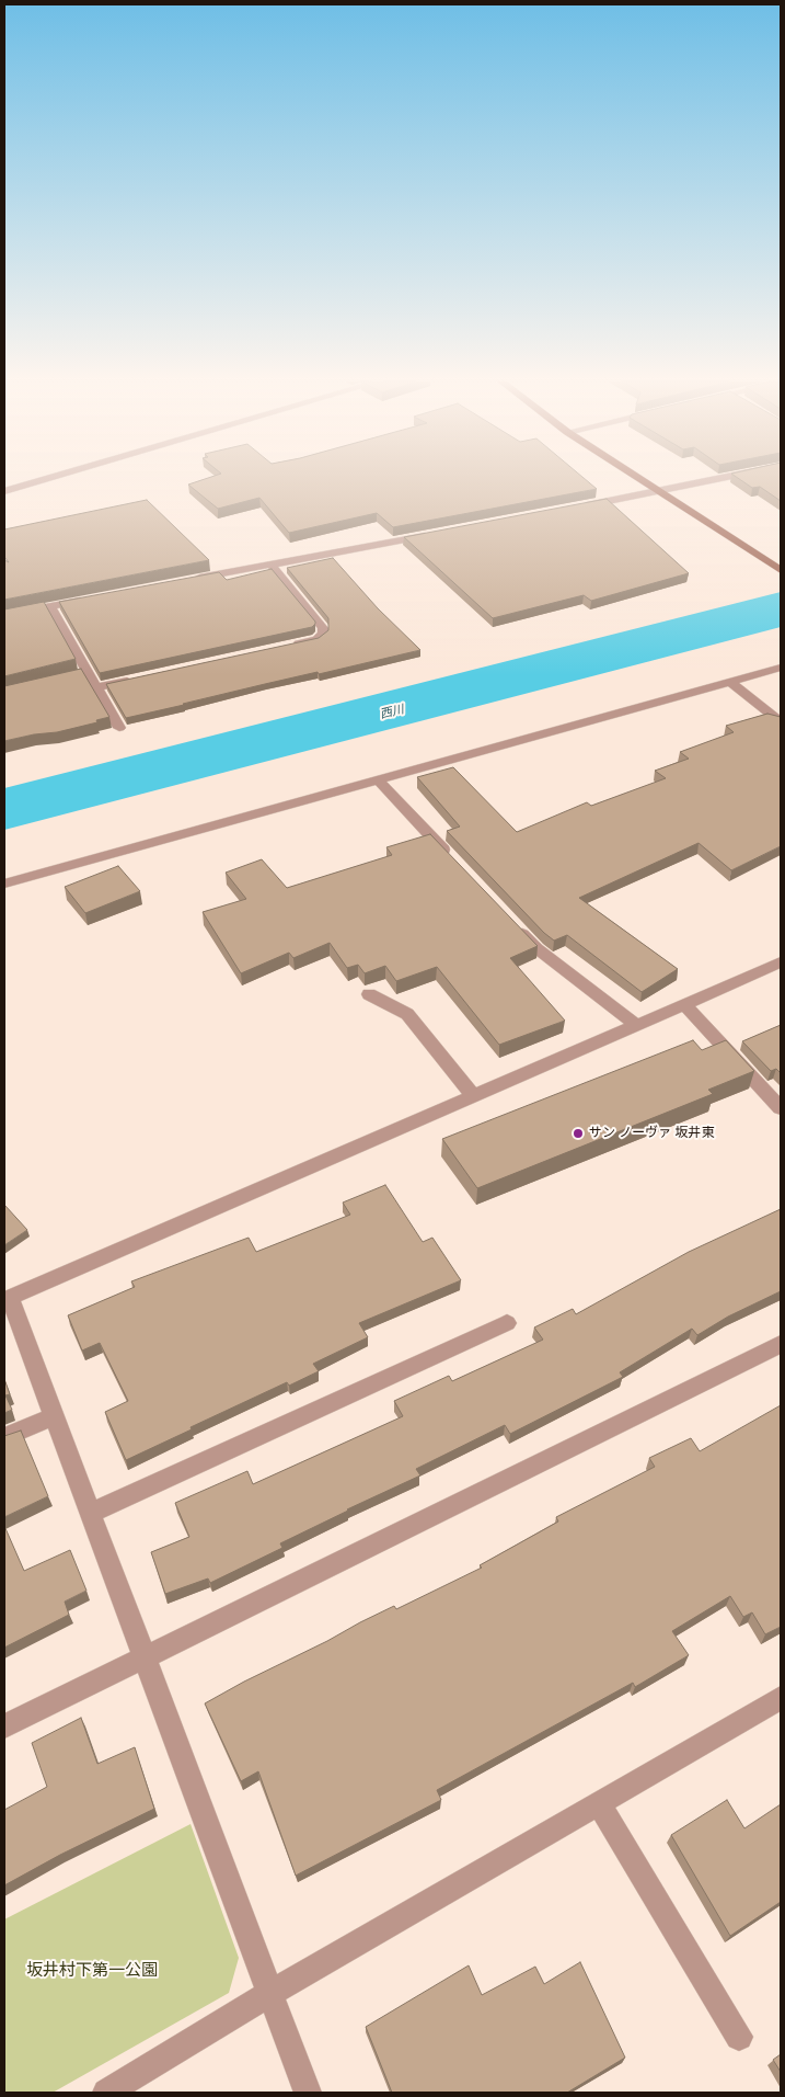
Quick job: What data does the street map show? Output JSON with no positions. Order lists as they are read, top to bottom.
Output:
{
  "water": ["西川"],
  "parks": ["坂井村下第一公園"],
  "places": ["サン ノーヴァ 坂井東"]
}
